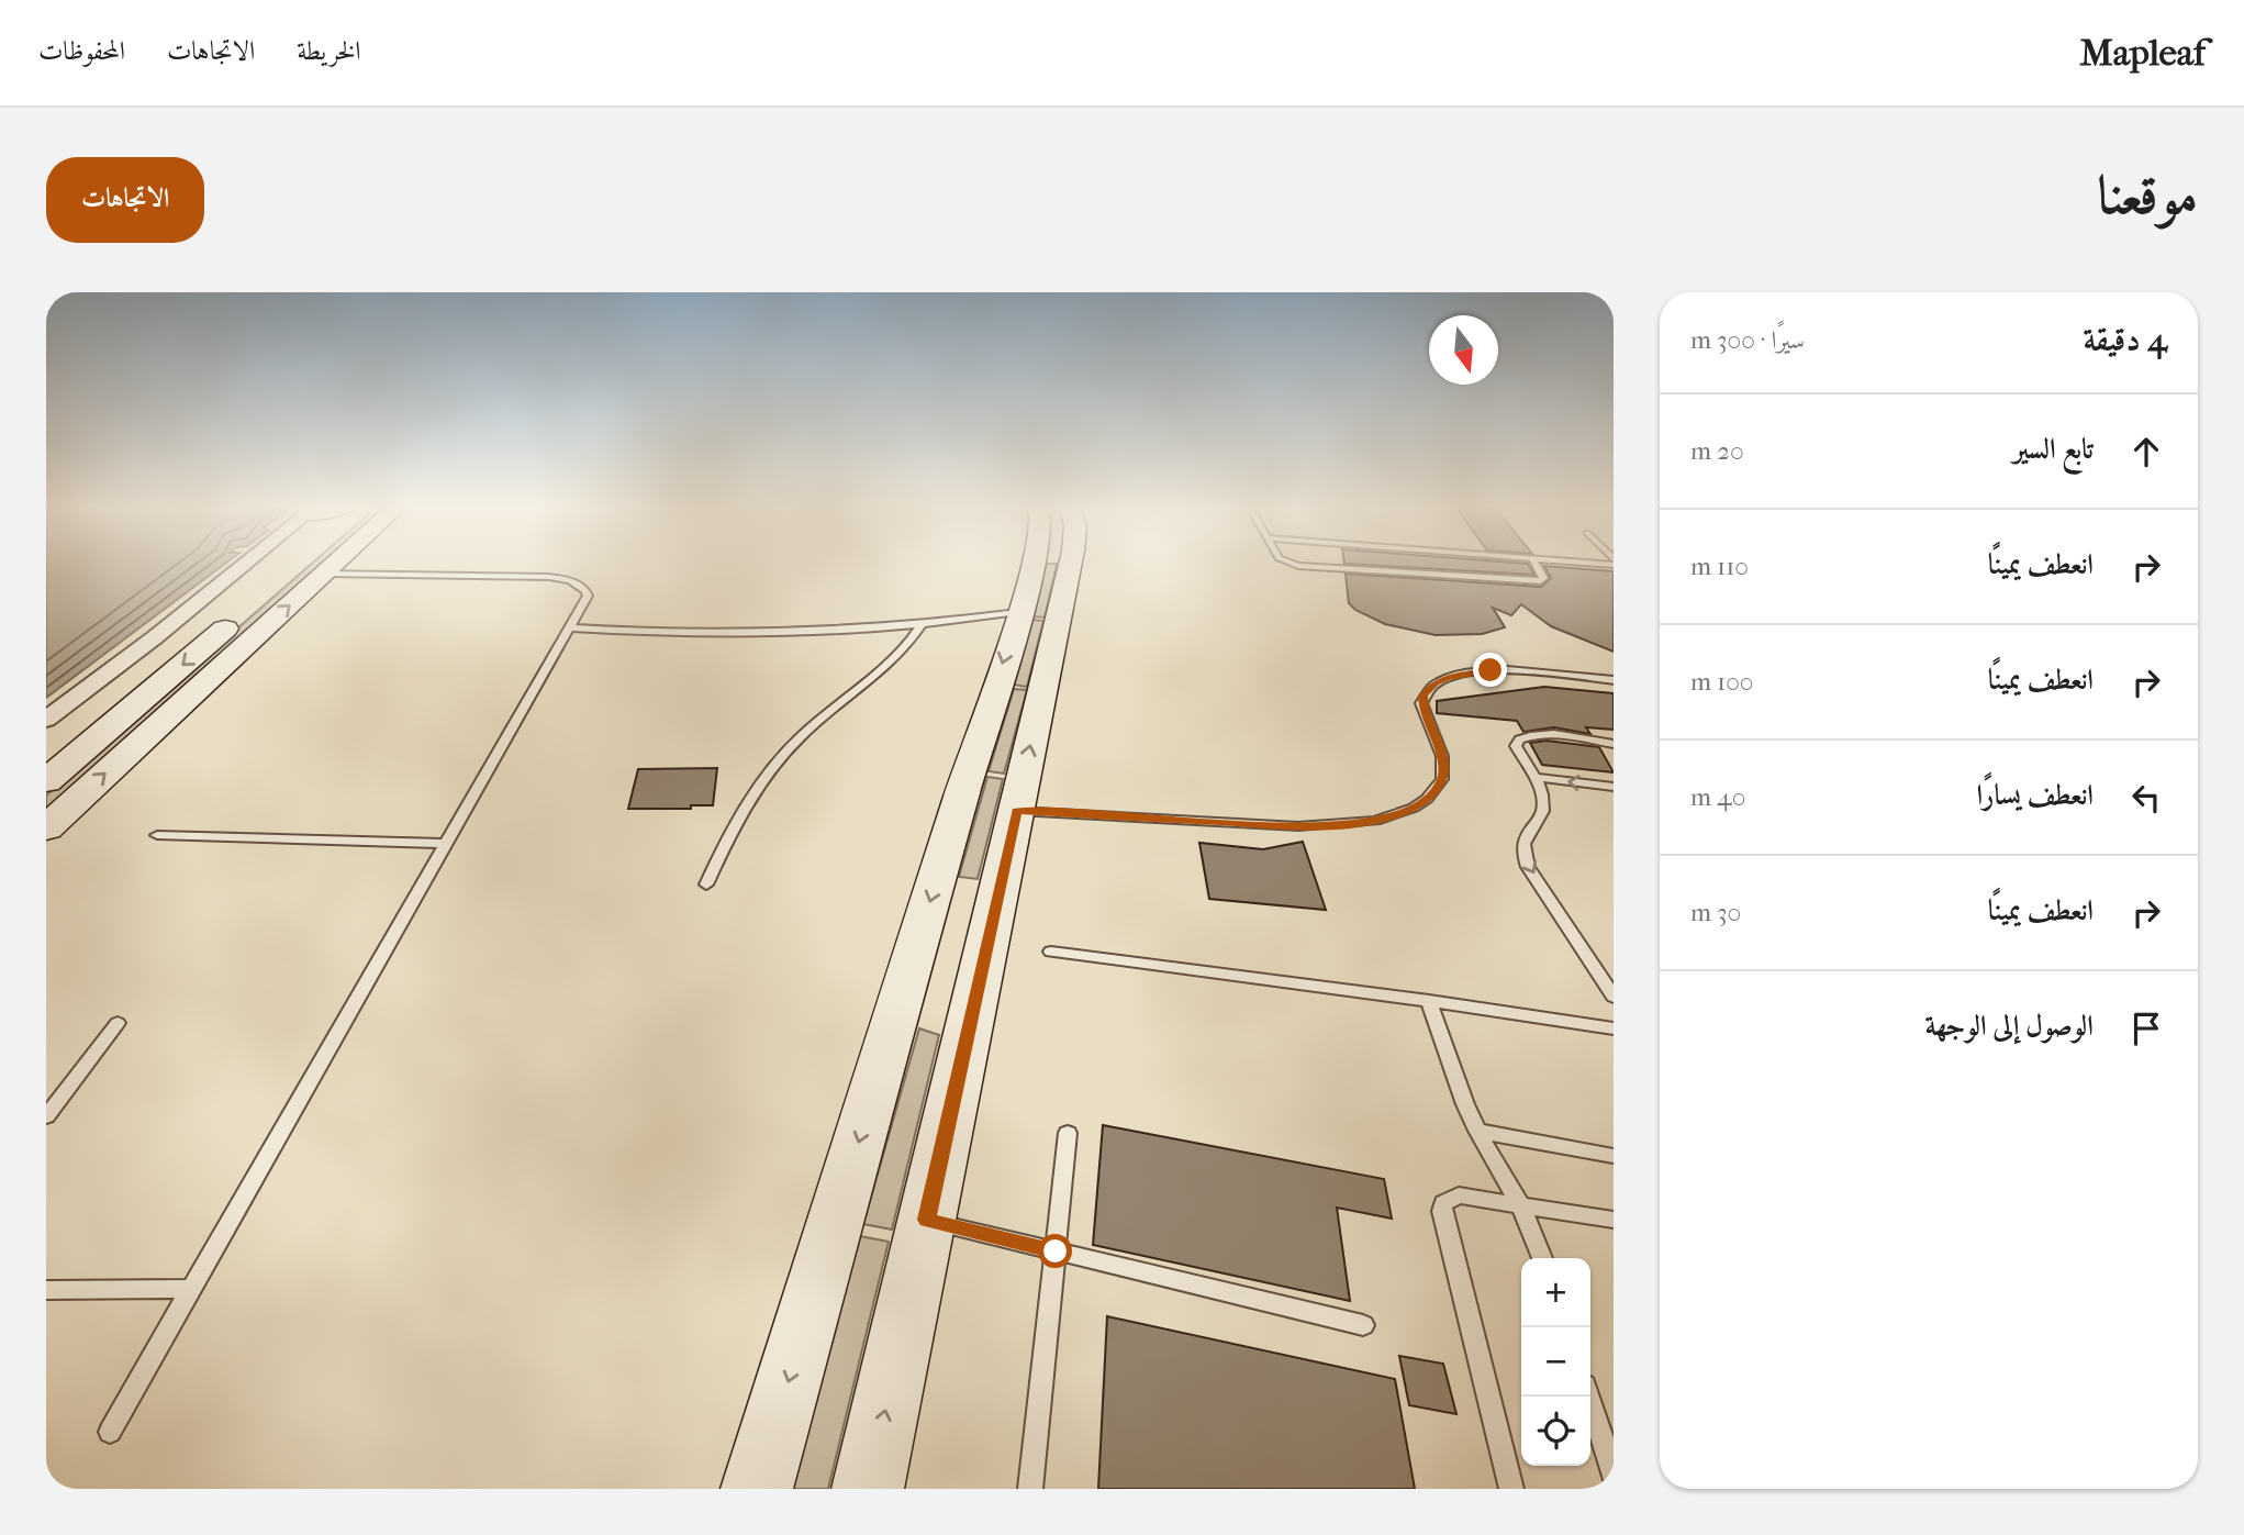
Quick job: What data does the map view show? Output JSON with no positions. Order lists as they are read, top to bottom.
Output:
{
  "north": "bottom",
  "page": {
    "header": "Mapleaf",
    "nav": ["الخريطة", "الاتجاهات", "المحفوظات"],
    "title": "موقعنا",
    "buttons": "الاتجاهات",
    "heading": ["4 دقيقة", "سيرًا · 300 m"],
    "list": [
      ["تابع السير", "20 m"],
      ["انعطف يمينًا", "110 m"],
      ["انعطف يمينًا", "100 m"],
      ["انعطف يسارًا", "40 m"],
      ["انعطف يمينًا", "30 m"],
      "الوصول إلى الوجهة"
    ],
    "map_buttons": ["+", "−"]
  }
}
